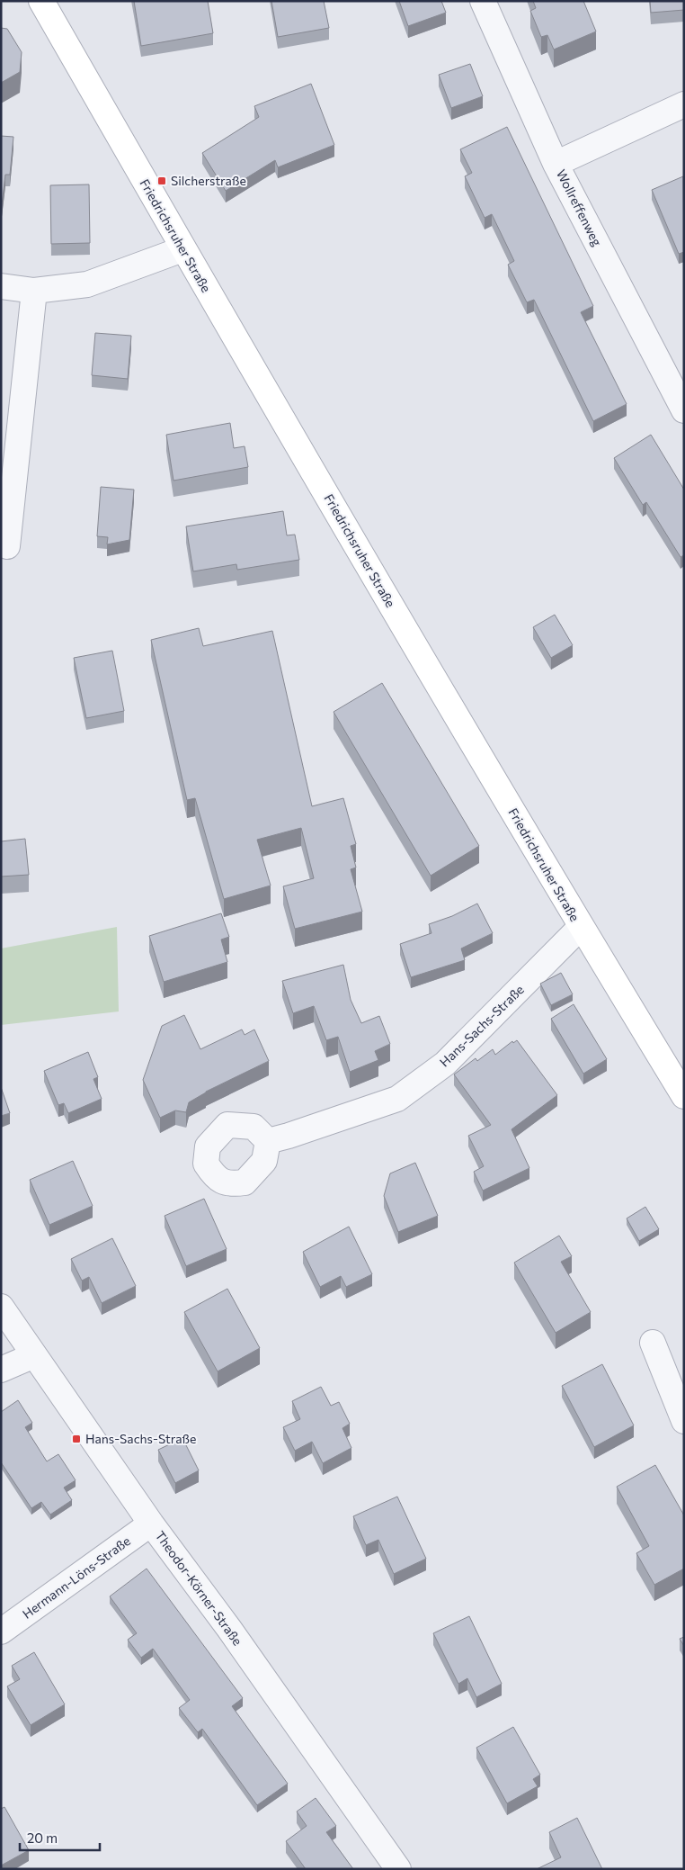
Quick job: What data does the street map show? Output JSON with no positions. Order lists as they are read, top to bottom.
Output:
{
  "streets": {
    "main road": ["Friedrichsruher Straße"],
    "street": [
      "Wollreffenweg",
      "Hans-Sachs-Straße",
      "Hermann-Löns-Straße",
      "Theodor-Körner-Straße"
    ]
  },
  "crossings": [
    ["Friedrichsruher Straße", "Hans-Sachs-Straße"],
    ["Hermann-Löns-Straße", "Theodor-Körner-Straße"]
  ],
  "places": {
    "transit": ["Silcherstraße", "Hans-Sachs-Straße"]
  },
  "scale_bar": "20 m"
}
